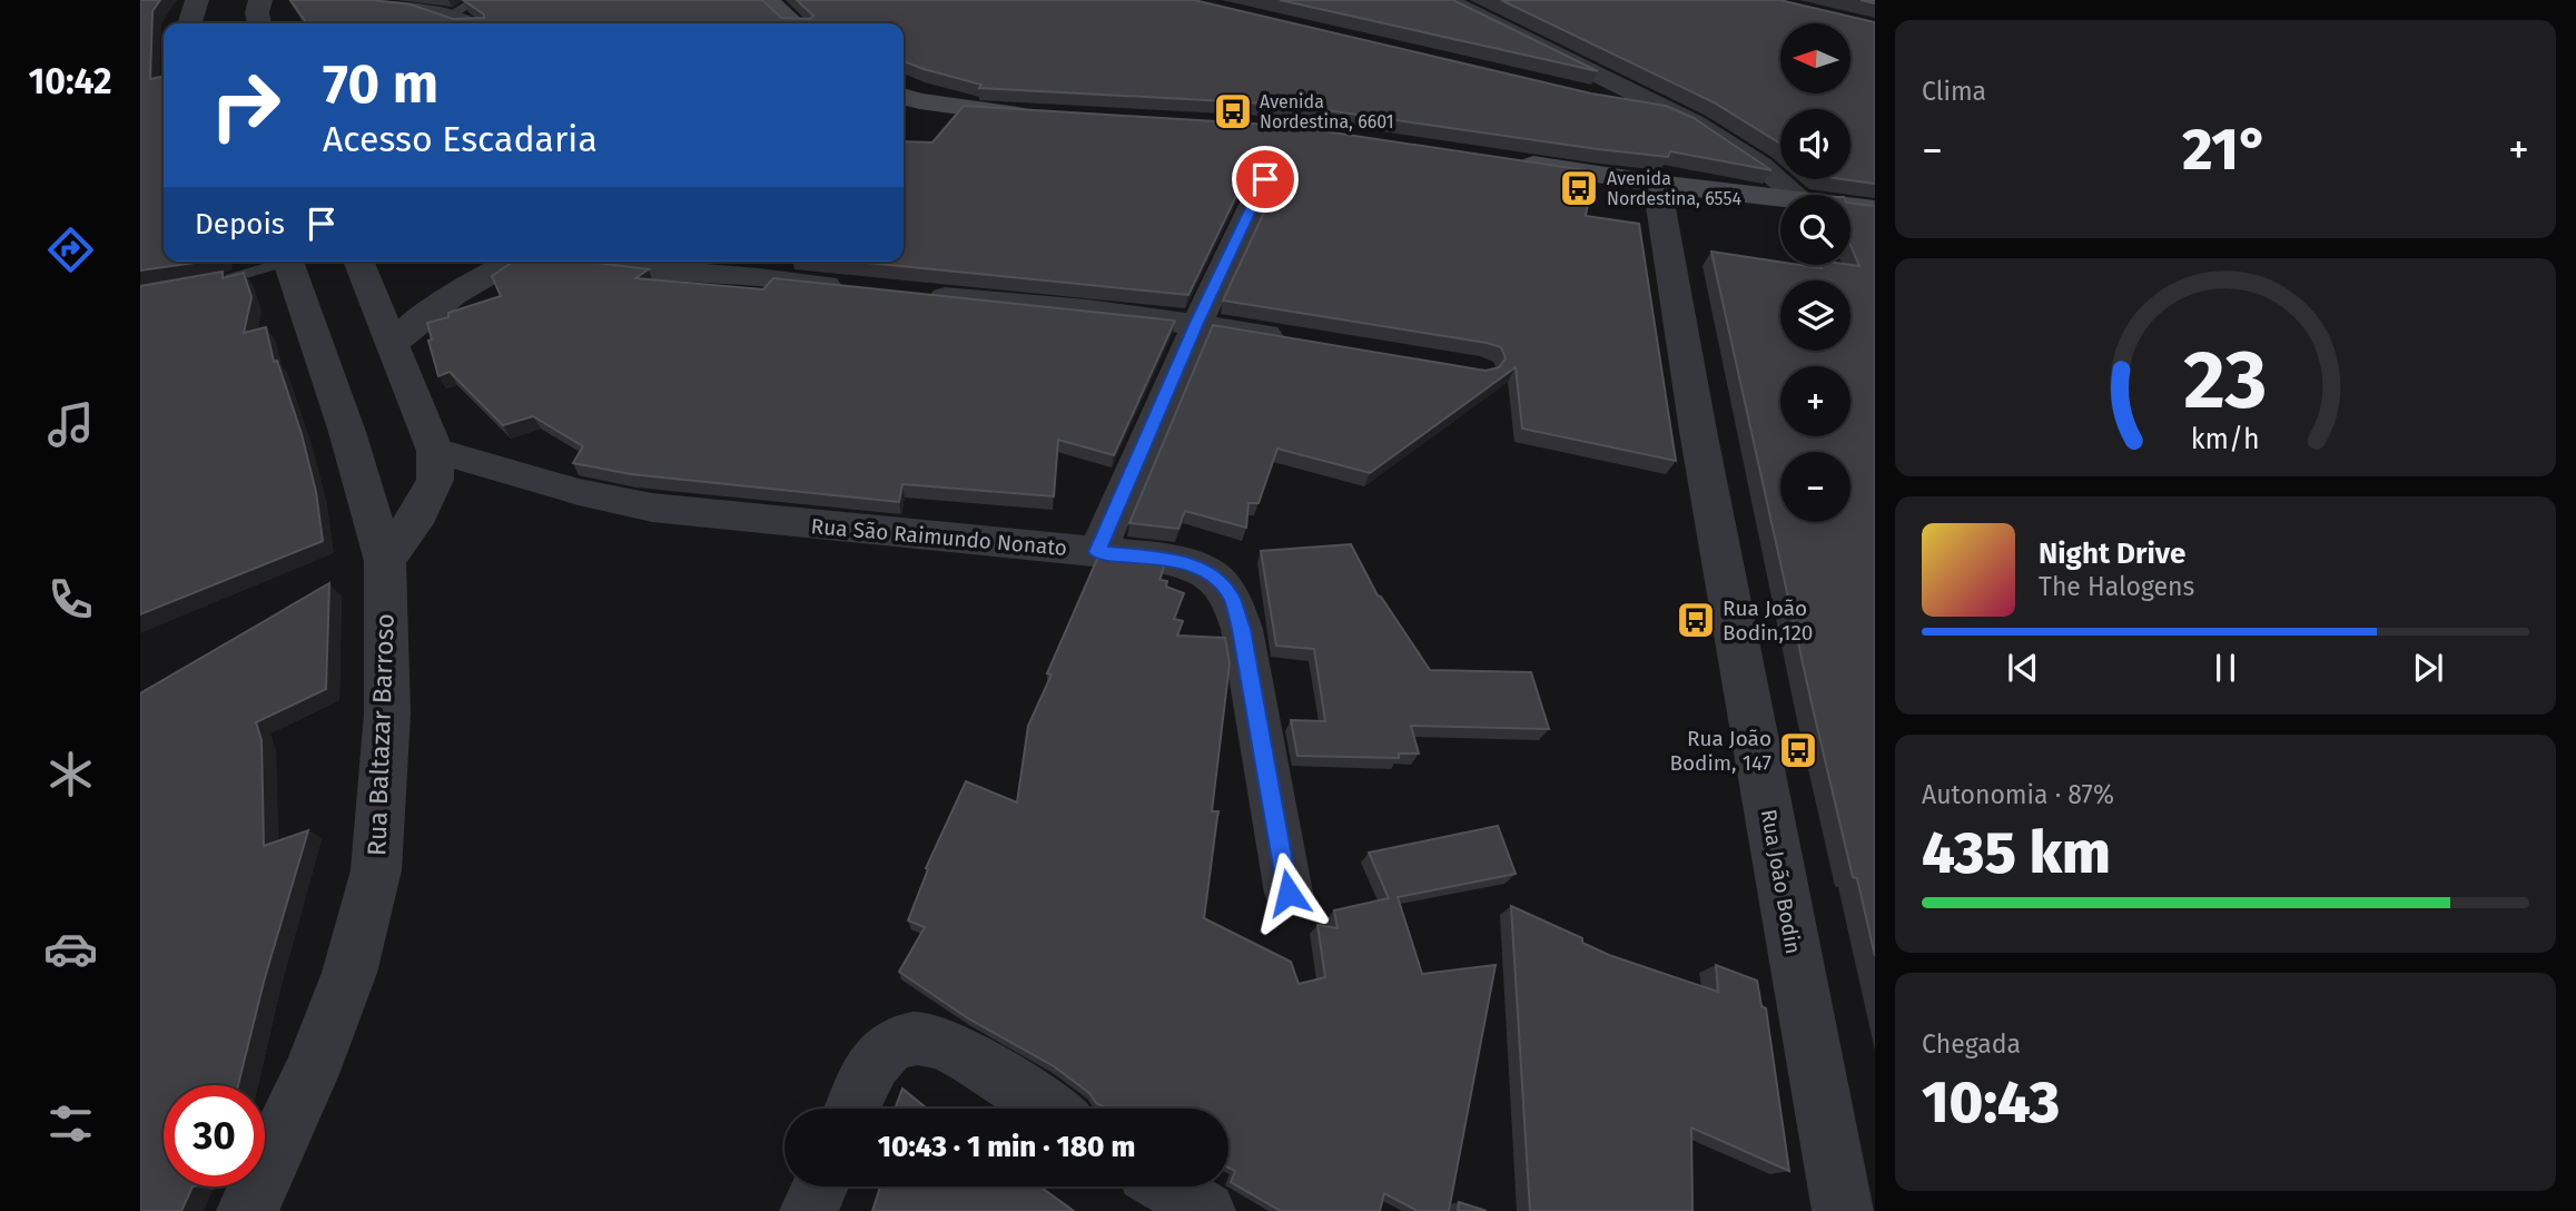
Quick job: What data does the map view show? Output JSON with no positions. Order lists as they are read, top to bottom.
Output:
{
  "streets": {
    "street": ["Rua São Raimundo Nonato", "Rua Baltazar Barroso", "Rua João Bodin"]
  },
  "places": {
    "bus stop": [
      "Avenida Nordestina, 6601",
      "Avenida Nordestina, 6554",
      "Rua João Bodin,120",
      "Rua João Bodim, 147"
    ]
  },
  "north": "left",
  "page": {
    "tabs": "10:42",
    "tile": [
      "Clima",
      ["Autonomia · 87%", "435 km"],
      ["Chegada", "10:43"]
    ],
    "map_buttons": ["+", "−"],
    "turn": ["70 m", "Acesso Escadaria"],
    "heat": ["−", "21°", "+"],
    "then": "Depois",
    "song": ["Night Drive", "The Halogens"],
    "limit": "30",
    "trip": "10:43 · 1 min · 180 m",
    "gauge": ["23", "km/h"]
  }
}
